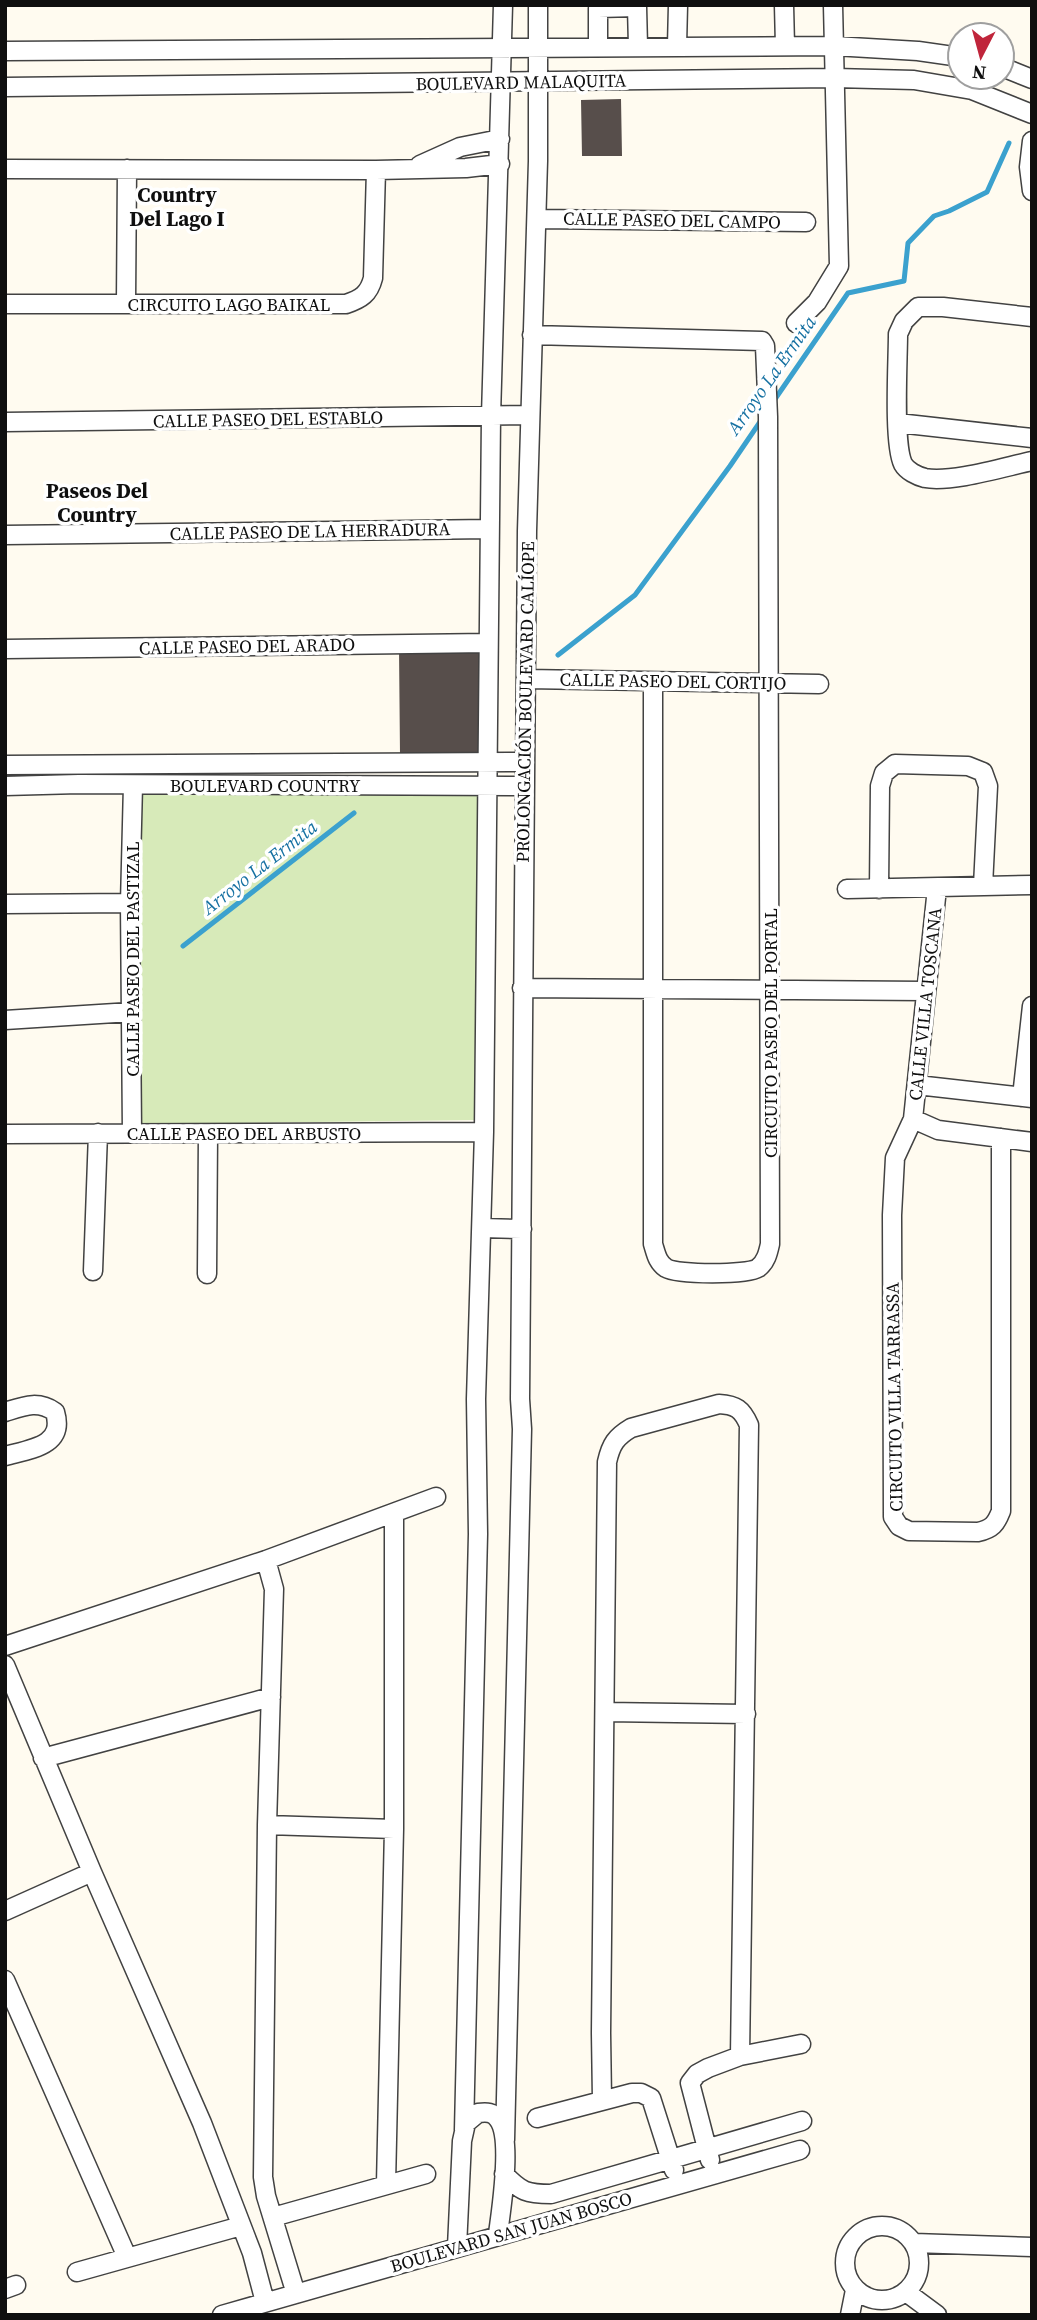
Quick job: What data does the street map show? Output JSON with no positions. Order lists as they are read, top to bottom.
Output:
{
  "streets": {
    "street": [
      "BOULEVARD MALAQUITA",
      "CALLE PASEO DEL CAMPO",
      "CIRCUITO LAGO BAIKAL",
      "CALLE PASEO DEL ESTABLO",
      "CALLE PASEO DE LA HERRADURA",
      "CALLE PASEO DEL ARADO",
      "CALLE PASEO DEL CORTIJO",
      "PROLONGACIÓN BOULEVARD CALÍOPE",
      "BOULEVARD COUNTRY",
      "CALLE PASEO DEL PASTIZAL",
      "CALLE VILLA TOSCANA",
      "CIRCUITO PASEO DEL PORTAL",
      "CALLE PASEO DEL ARBUSTO",
      "CIRCUITO VILLA TARRASSA",
      "BOULEVARD SAN JUAN BOSCO"
    ]
  },
  "crossings": [
    ["BOULEVARD MALAQUITA", "PROLONGACIÓN BOULEVARD CALÍOPE"],
    ["CALLE PASEO DEL CAMPO", "PROLONGACIÓN BOULEVARD CALÍOPE"],
    ["CALLE PASEO DEL ESTABLO", "PROLONGACIÓN BOULEVARD CALÍOPE"],
    ["CALLE PASEO DEL CORTIJO", "PROLONGACIÓN BOULEVARD CALÍOPE"],
    ["CALLE PASEO DEL CORTIJO", "CIRCUITO PASEO DEL PORTAL"],
    ["PROLONGACIÓN BOULEVARD CALÍOPE", "BOULEVARD COUNTRY"],
    ["PROLONGACIÓN BOULEVARD CALÍOPE", "CIRCUITO PASEO DEL PORTAL"],
    ["PROLONGACIÓN BOULEVARD CALÍOPE", "BOULEVARD SAN JUAN BOSCO"],
    ["BOULEVARD COUNTRY", "CALLE PASEO DEL PASTIZAL"],
    ["CALLE PASEO DEL PASTIZAL", "CALLE PASEO DEL ARBUSTO"],
    ["CALLE VILLA TOSCANA", "CIRCUITO VILLA TARRASSA"]
  ],
  "districts": ["Country Del Lago I", "Paseos Del Country"],
  "water": ["Arroyo La Ermita"],
  "north": "bottom"
}
